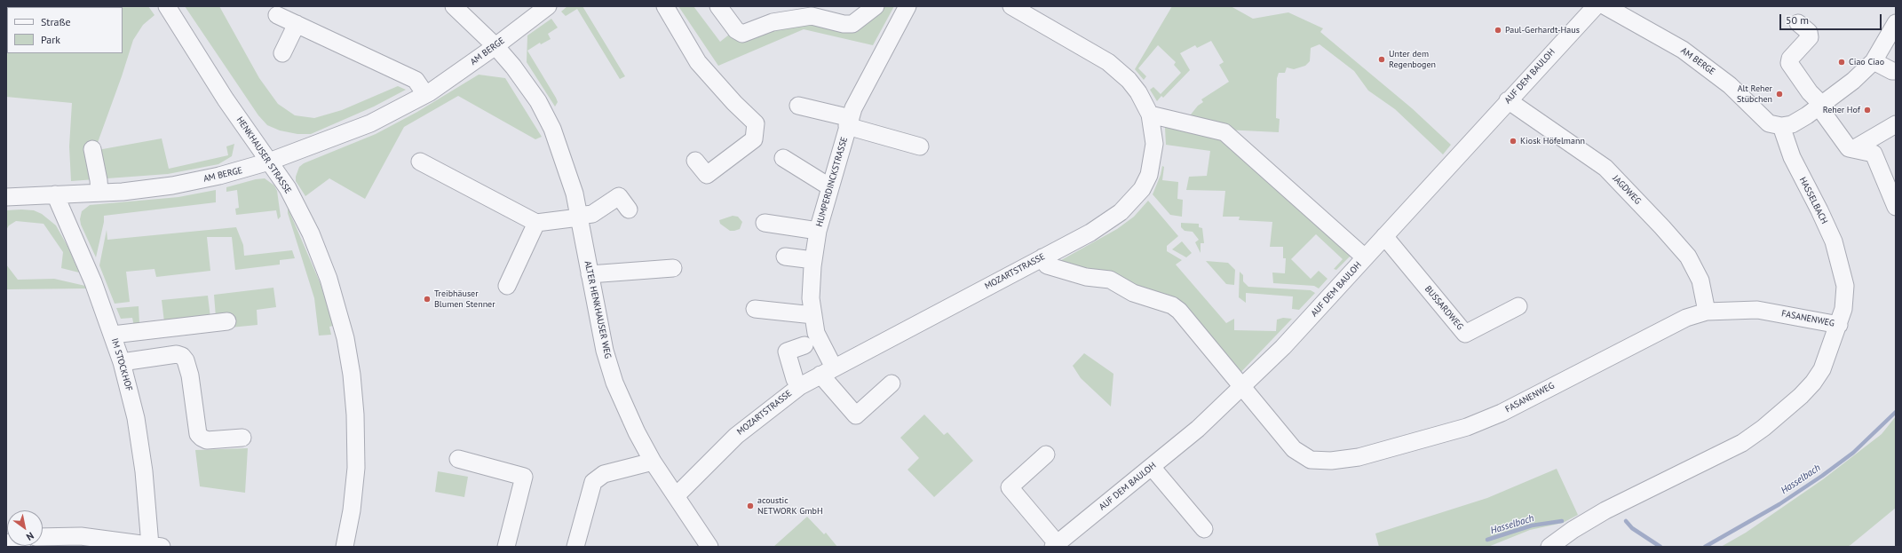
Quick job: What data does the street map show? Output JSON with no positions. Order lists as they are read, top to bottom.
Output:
{
  "streets": {
    "street": [
      "AM BERGE",
      "AUF DEM BAULOH",
      "HENKHAUSER STRASSE",
      "HUMPERDINCKSTRASSE",
      "JAGDWEG",
      "HASSELBACH",
      "MOZARTSTRASSE",
      "BUSSARDWEG",
      "ALTER HENKHAUSER WEG",
      "FASANENWEG",
      "IM STOCKHOF"
    ]
  },
  "crossings": [
    ["AM BERGE", "HENKHAUSER STRASSE"],
    ["AM BERGE", "HASSELBACH"],
    ["AM BERGE", "ALTER HENKHAUSER WEG"],
    ["AM BERGE", "IM STOCKHOF"],
    ["AUF DEM BAULOH", "JAGDWEG"],
    ["AUF DEM BAULOH", "BUSSARDWEG"],
    ["AUF DEM BAULOH", "FASANENWEG"],
    ["HUMPERDINCKSTRASSE", "MOZARTSTRASSE"],
    ["JAGDWEG", "FASANENWEG"],
    ["HASSELBACH", "FASANENWEG"],
    ["MOZARTSTRASSE", "ALTER HENKHAUSER WEG"],
    ["MOZARTSTRASSE", "FASANENWEG"]
  ],
  "water": ["Hasselbach"],
  "places": [
    "Paul-Gerhardt-Haus",
    "Unter dem Regenbogen",
    "Ciao Ciao",
    "Alt Reher Stübchen",
    "Reher Hof",
    "Kiosk Höfelmann",
    "Treibhäuser Blumen Stenner",
    "acoustic NETWORK GmbH"
  ],
  "legend": ["Straße", "Park"],
  "scale_bar": "50 m",
  "north": "bottom right"
}
